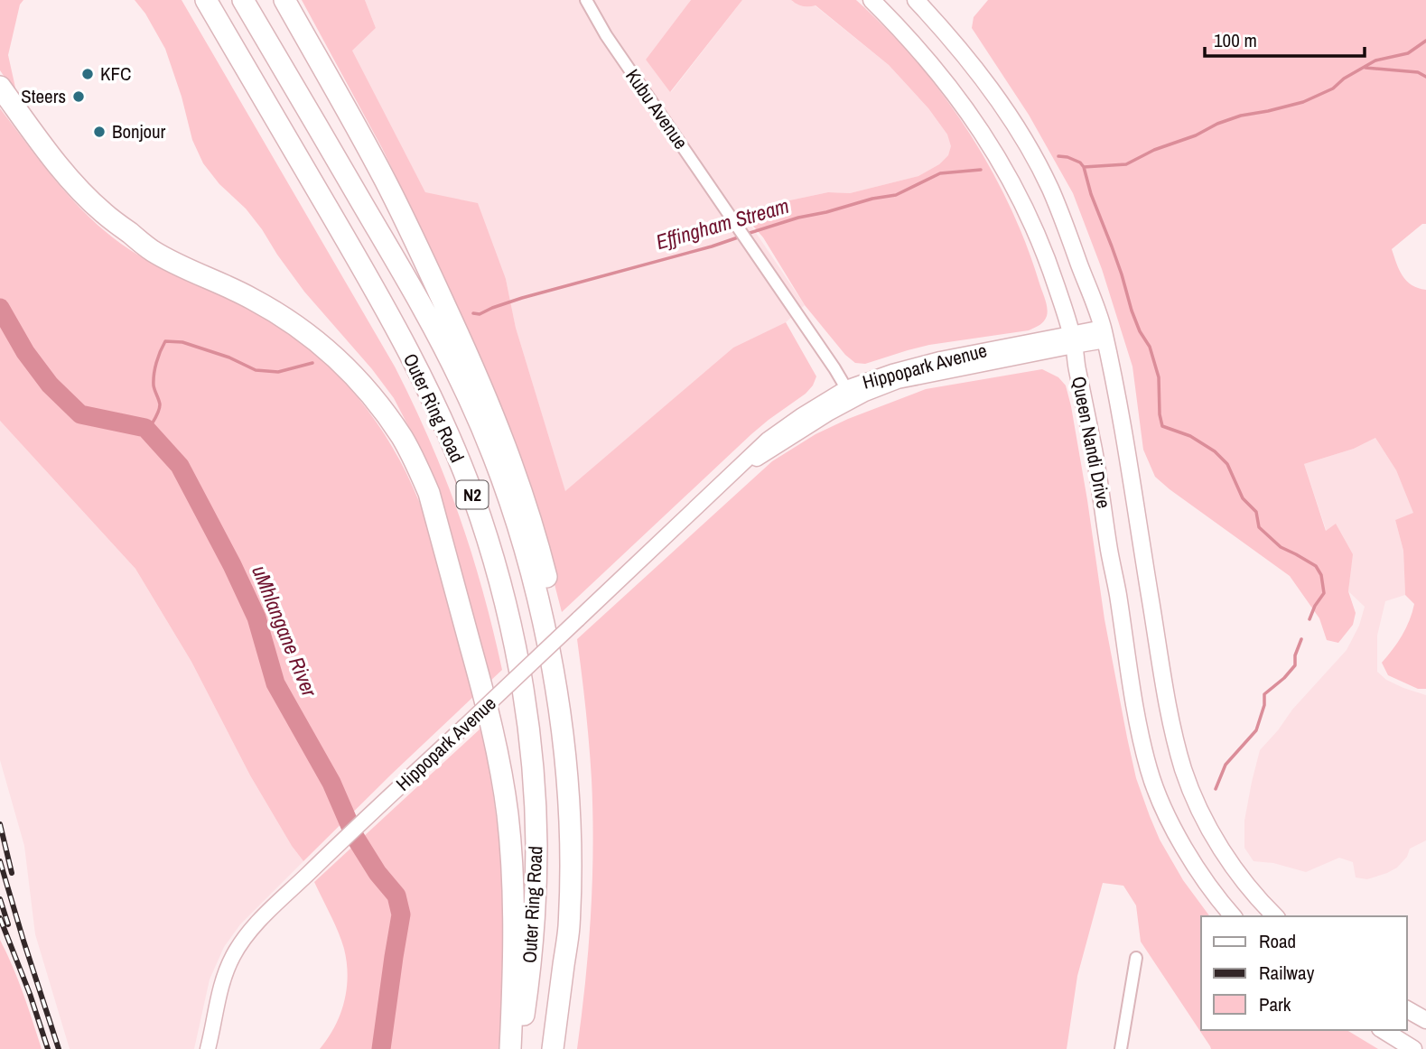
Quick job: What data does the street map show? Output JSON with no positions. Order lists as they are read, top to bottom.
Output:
{
  "streets": {
    "highway": ["Outer Ring Road", "N2"],
    "main road": ["Queen Nandi Drive"],
    "street": ["Kubu Avenue", "Hippopark Avenue"]
  },
  "crossings": [
    ["Kubu Avenue", "Hippopark Avenue"],
    ["Hippopark Avenue", "Queen Nandi Drive"]
  ],
  "water": ["Effingham Stream", "uMhlangane River"],
  "places": ["KFC", "Steers", "Bonjour"],
  "legend": ["Road", "Railway", "Park"],
  "scale_bar": "100 m"
}
